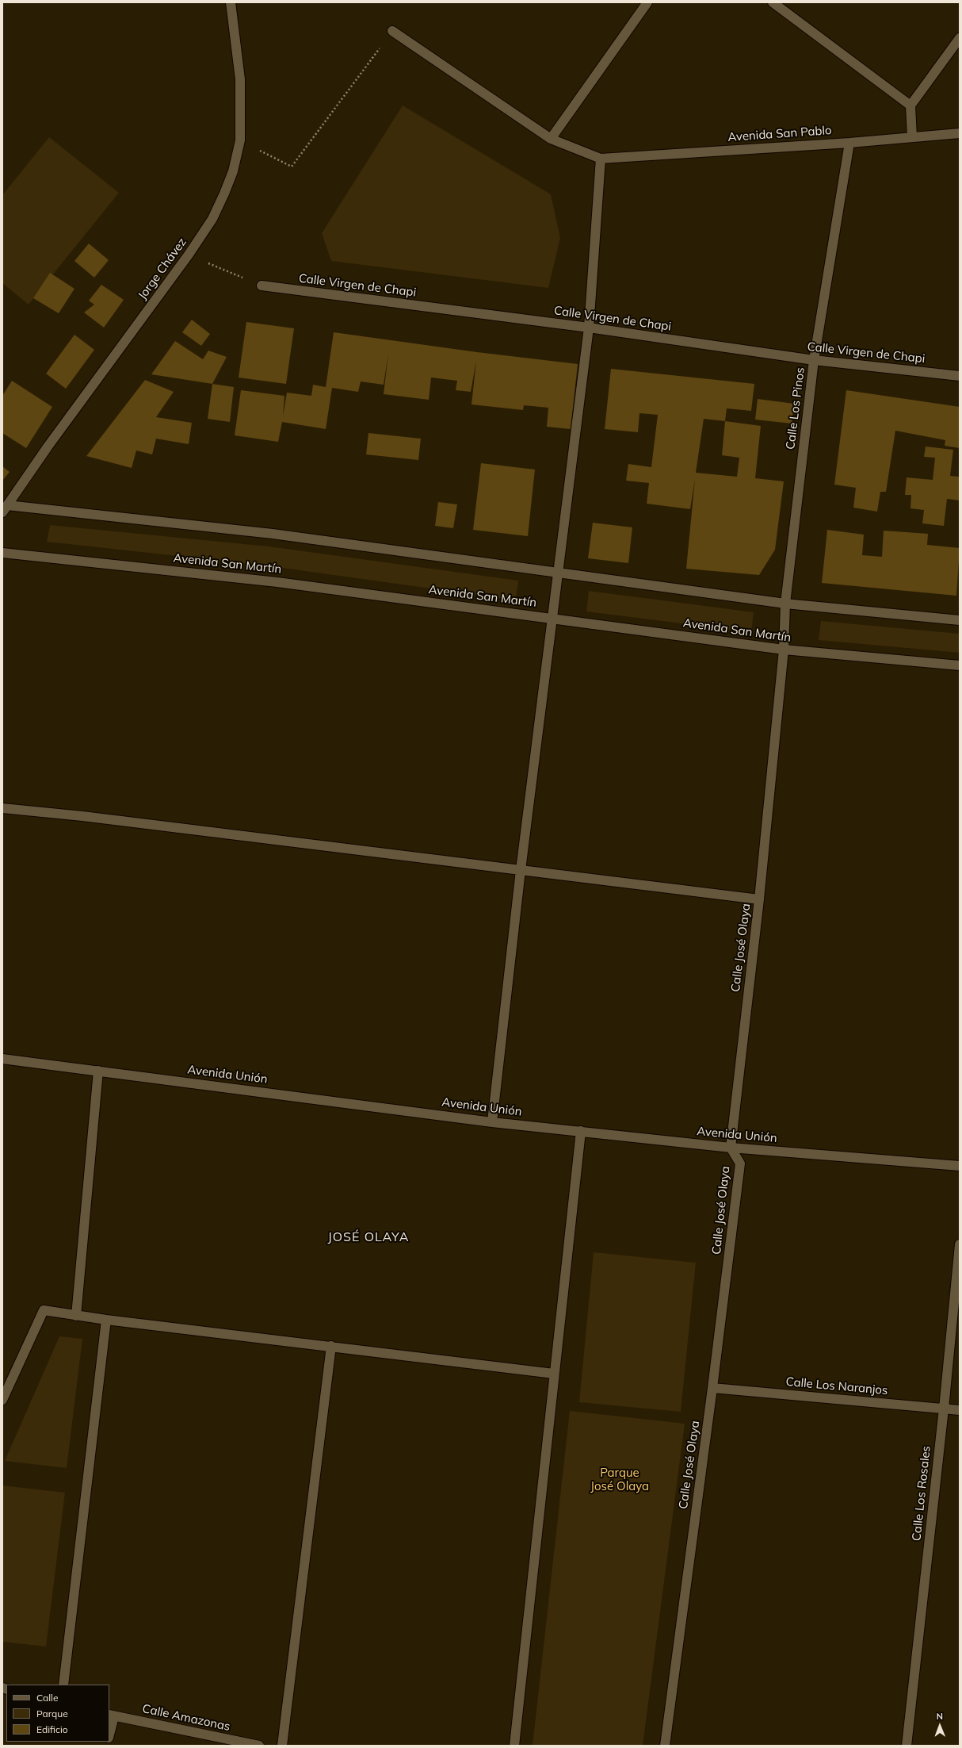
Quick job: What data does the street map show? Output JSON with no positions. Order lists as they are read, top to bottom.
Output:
{
  "streets": {
    "street": [
      "Avenida San Pablo",
      "Jorge Chávez",
      "Calle Virgen de Chapi",
      "Calle Los Pinos",
      "Avenida San Martín",
      "Calle José Olaya",
      "Avenida Unión",
      "Calle Los Naranjos",
      "Calle Los Rosales",
      "Calle Amazonas"
    ]
  },
  "crossings": [
    ["Avenida San Pablo", "Calle Los Pinos"],
    ["Calle Virgen de Chapi", "Calle Los Pinos"],
    ["Calle Los Pinos", "Calle José Olaya"],
    ["Avenida San Martín", "Calle José Olaya"],
    ["Calle José Olaya", "Avenida Unión"],
    ["Calle José Olaya", "Calle Los Naranjos"],
    ["Calle Los Naranjos", "Calle Los Rosales"]
  ],
  "districts": ["JOSÉ OLAYA"],
  "parks": ["Parque José Olaya"],
  "legend": ["Calle", "Parque", "Edificio"],
  "north": "top"
}
